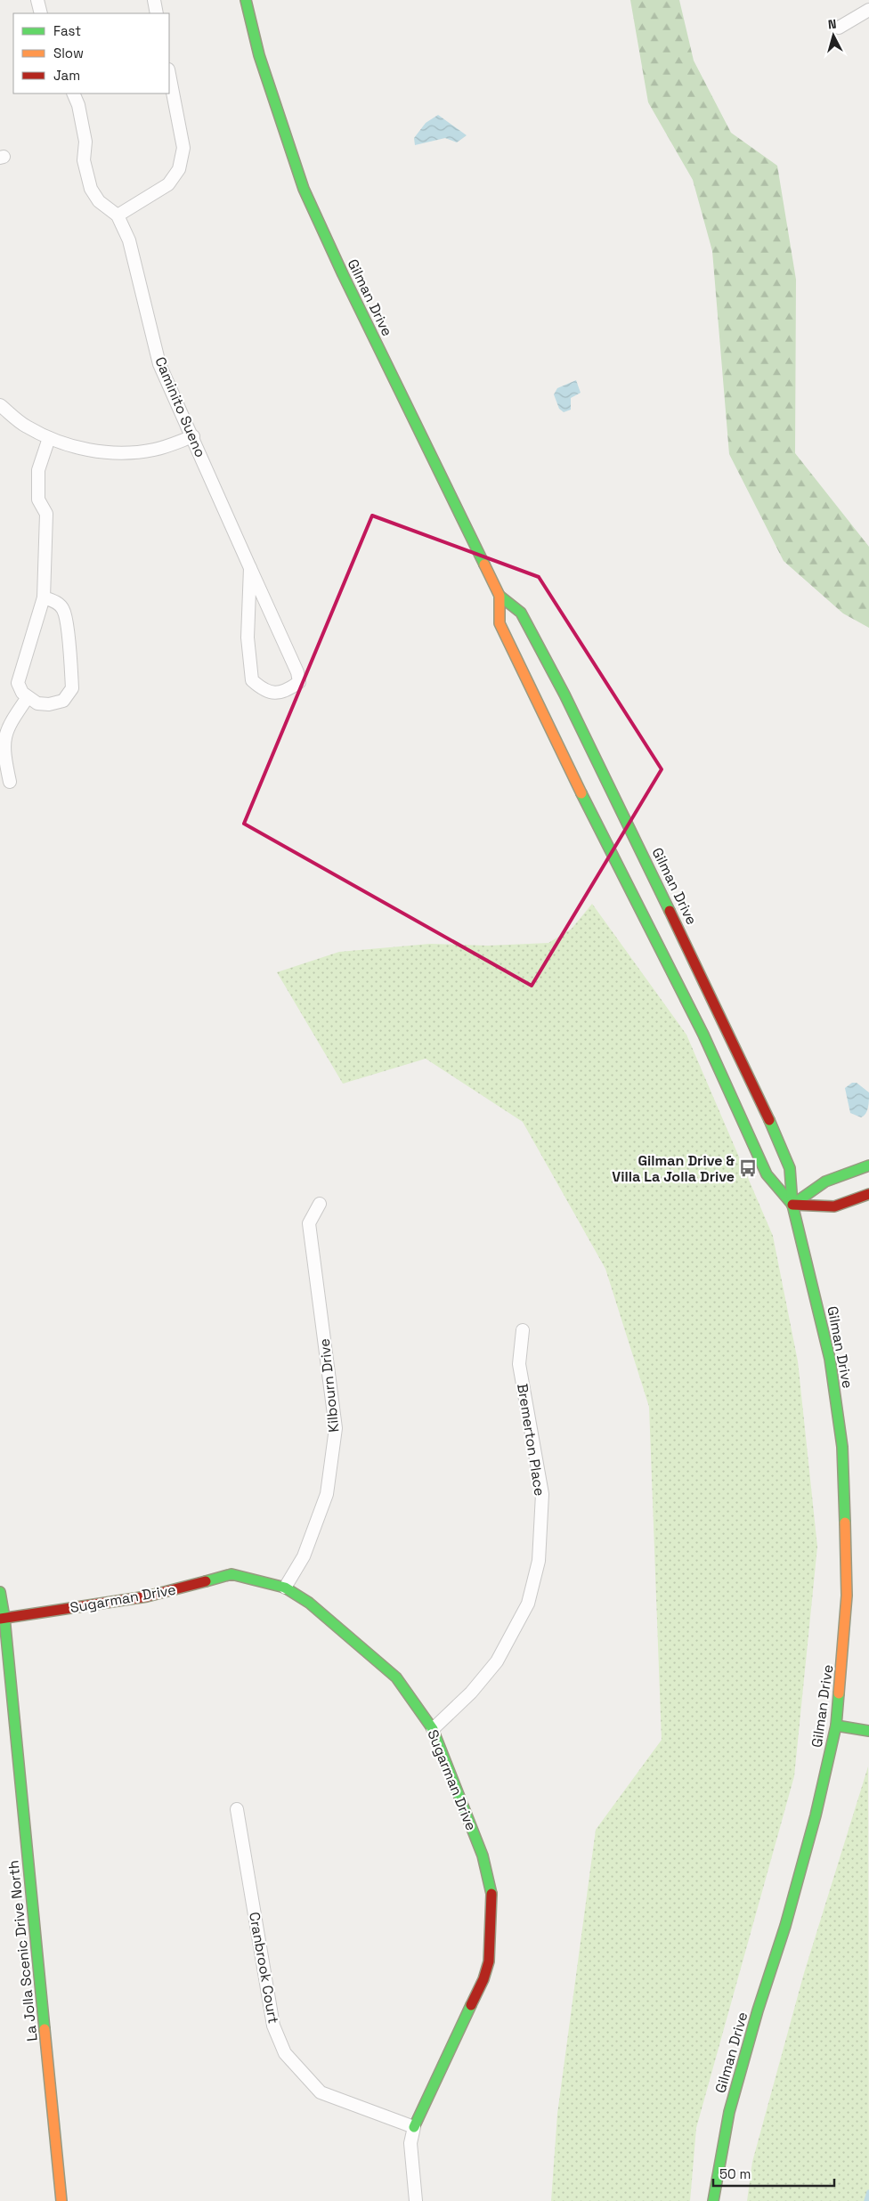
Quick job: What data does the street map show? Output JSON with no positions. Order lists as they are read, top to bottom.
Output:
{
  "streets": {
    "main road": ["Gilman Drive", "Sugarman Drive", "La Jolla Scenic Drive North"],
    "street": [
      "Caminito Sueno",
      "Kilbourn Drive",
      "Bremerton Place",
      "Cranbrook Court"
    ]
  },
  "crossings": [
    ["Kilbourn Drive", "Sugarman Drive"],
    ["Bremerton Place", "Sugarman Drive"],
    ["Sugarman Drive", "La Jolla Scenic Drive North"],
    ["Sugarman Drive", "Cranbrook Court"]
  ],
  "places": {
    "bus stop": ["Gilman Drive & Villa La Jolla Drive"]
  },
  "legend": ["Fast", "Slow", "Jam"],
  "scale_bar": "50 m",
  "north": "top"
}
